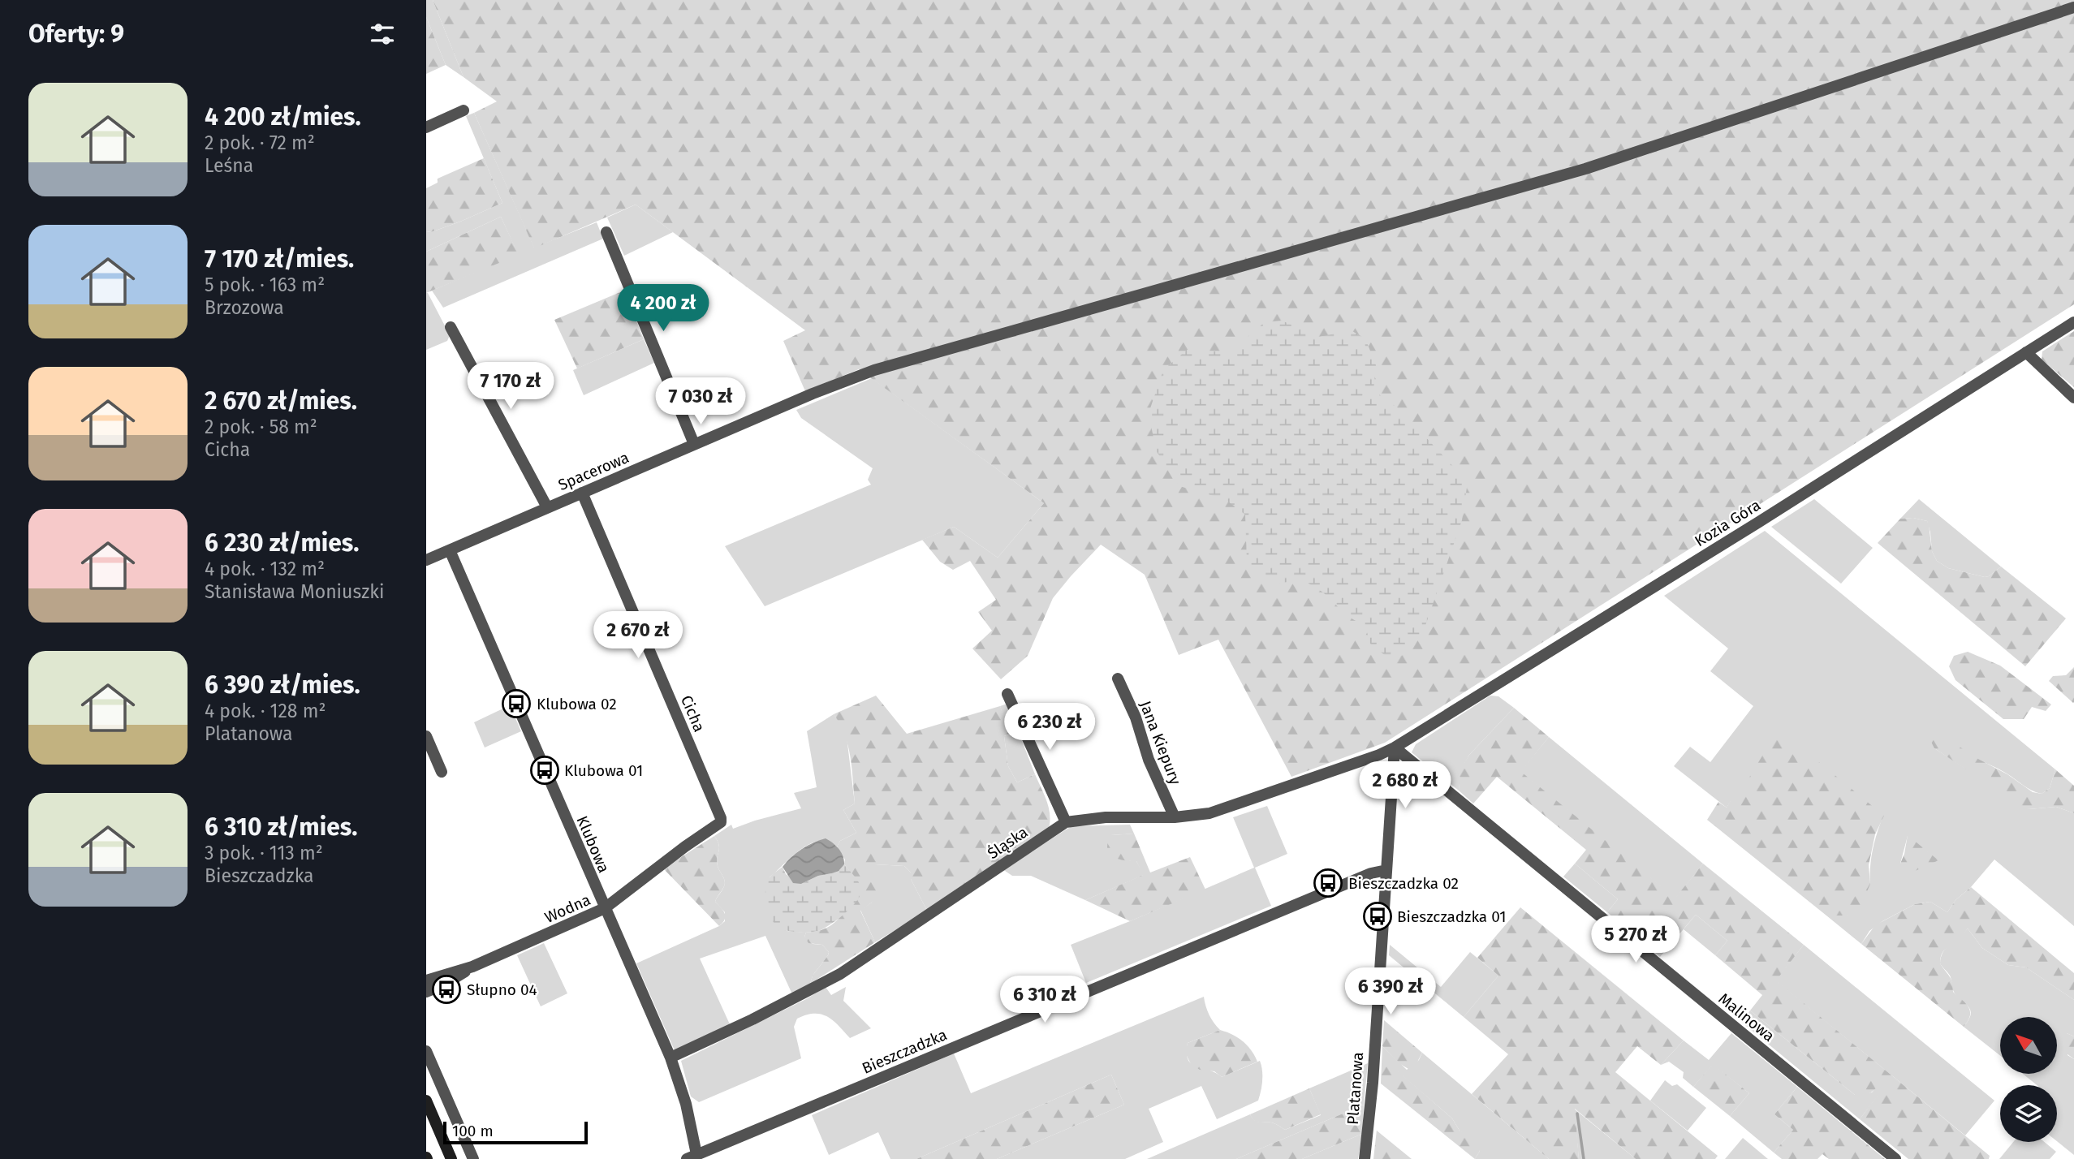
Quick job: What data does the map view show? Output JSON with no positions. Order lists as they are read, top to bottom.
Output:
{
  "streets": {
    "street": [
      "Spacerowa",
      "Kozia Góra",
      "Cicha",
      "Jana Kiepury",
      "Śląska",
      "Klubowa",
      "Wodna",
      "Malinowa",
      "Bieszczadzka",
      "Platanowa"
    ]
  },
  "crossings": [
    ["Spacerowa", "Cicha"],
    ["Spacerowa", "Klubowa"],
    ["Kozia Góra", "Śląska"],
    ["Kozia Góra", "Malinowa"],
    ["Kozia Góra", "Platanowa"],
    ["Cicha", "Wodna"],
    ["Jana Kiepury", "Śląska"],
    ["Śląska", "Klubowa"],
    ["Śląska", "Malinowa"],
    ["Śląska", "Platanowa"],
    ["Klubowa", "Wodna"],
    ["Klubowa", "Bieszczadzka"],
    ["Malinowa", "Platanowa"],
    ["Bieszczadzka", "Platanowa"]
  ],
  "places": {
    "bus stop": [
      "Klubowa 02",
      "Klubowa 01",
      "Bieszczadzka 02",
      "Bieszczadzka 01",
      "Słupno 04"
    ]
  },
  "scale_bar": "100 m",
  "north": "top left",
  "page": {
    "heading": "Oferty: 9",
    "list": [
      {
        "name": "4 200 zł/mies.",
        "note": "2 pok. · 72 m² · Leśna"
      },
      {
        "name": "7 170 zł/mies.",
        "note": "5 pok. · 163 m² · Brzozowa"
      },
      {
        "name": "2 670 zł/mies.",
        "note": "2 pok. · 58 m² · Cicha"
      },
      {
        "name": "6 230 zł/mies.",
        "note": "4 pok. · 132 m² · Stanisława Moniuszki"
      },
      {
        "name": "6 390 zł/mies.",
        "note": "4 pok. · 128 m² · Platanowa"
      },
      {
        "name": "6 310 zł/mies.",
        "note": "3 pok. · 113 m² · Bieszczadzka"
      }
    ],
    "price": [
      "4 200 zł",
      "7 170 zł",
      "7 030 zł",
      "2 670 zł",
      "6 230 zł",
      "2 680 zł",
      "5 270 zł",
      "6 390 zł",
      "6 310 zł"
    ],
    "scale": "100 m"
  }
}
